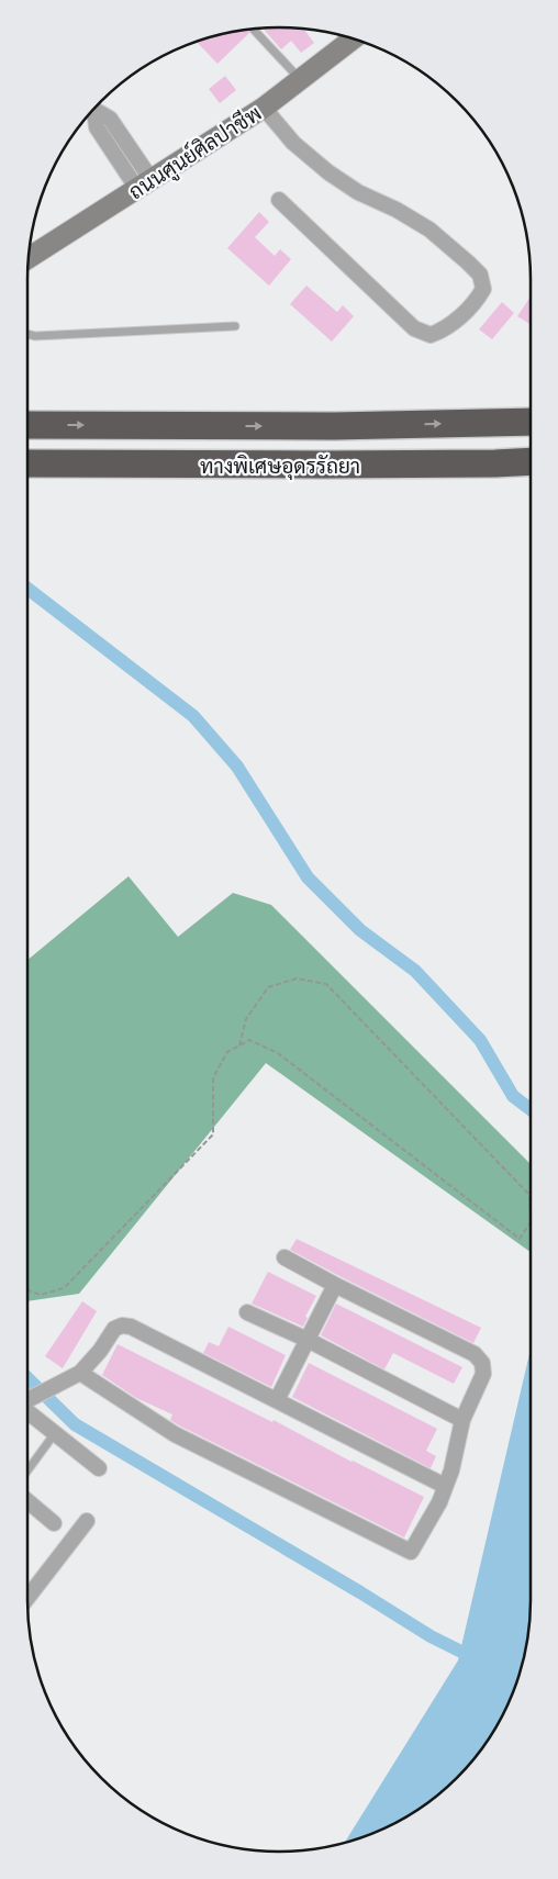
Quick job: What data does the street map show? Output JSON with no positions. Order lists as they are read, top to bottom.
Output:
{
  "streets": {
    "highway": ["ทางพิเศษอุดรรัถยา"],
    "main road": ["ถนนศูนย์ศิลปาชีพ"]
  }
}
